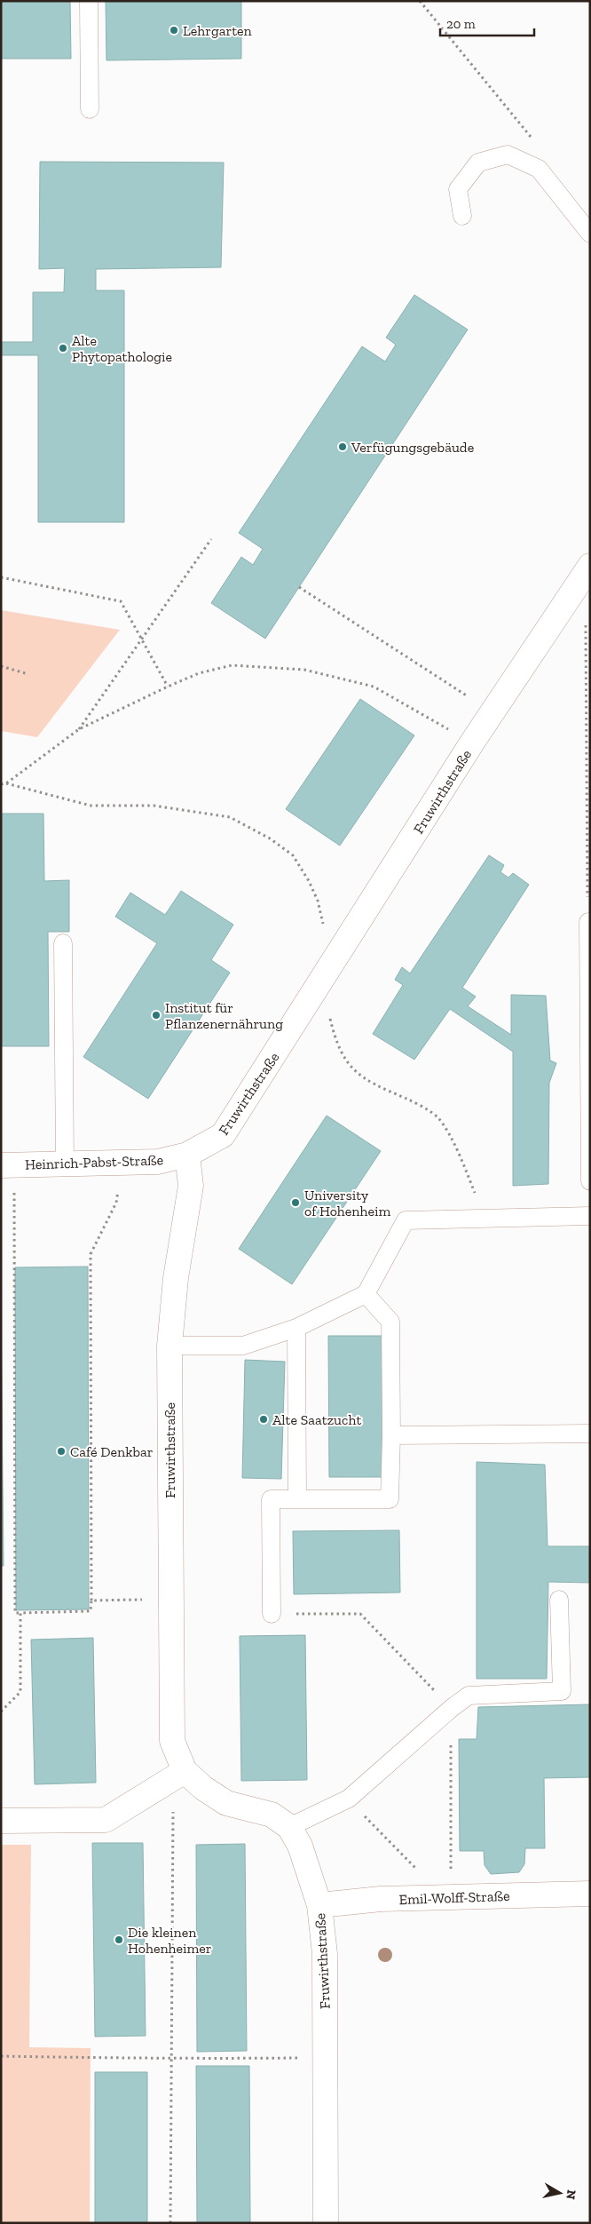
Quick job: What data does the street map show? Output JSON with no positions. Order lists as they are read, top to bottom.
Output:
{
  "streets": {
    "street": ["Fruwirthstraße", "Heinrich-Pabst-Straße", "Emil-Wolff-Straße"]
  },
  "crossings": [
    ["Fruwirthstraße", "Heinrich-Pabst-Straße"],
    ["Fruwirthstraße", "Emil-Wolff-Straße"]
  ],
  "places": [
    "Lehrgarten",
    "Alte Phytopathologie",
    "Verfügungsgebäude",
    "Institut für Pflanzenernährung",
    "University of Hohenheim",
    "Alte Saatzucht",
    "Café Denkbar",
    "Die kleinen Hohenheimer"
  ],
  "scale_bar": "20 m",
  "north": "right"
}
